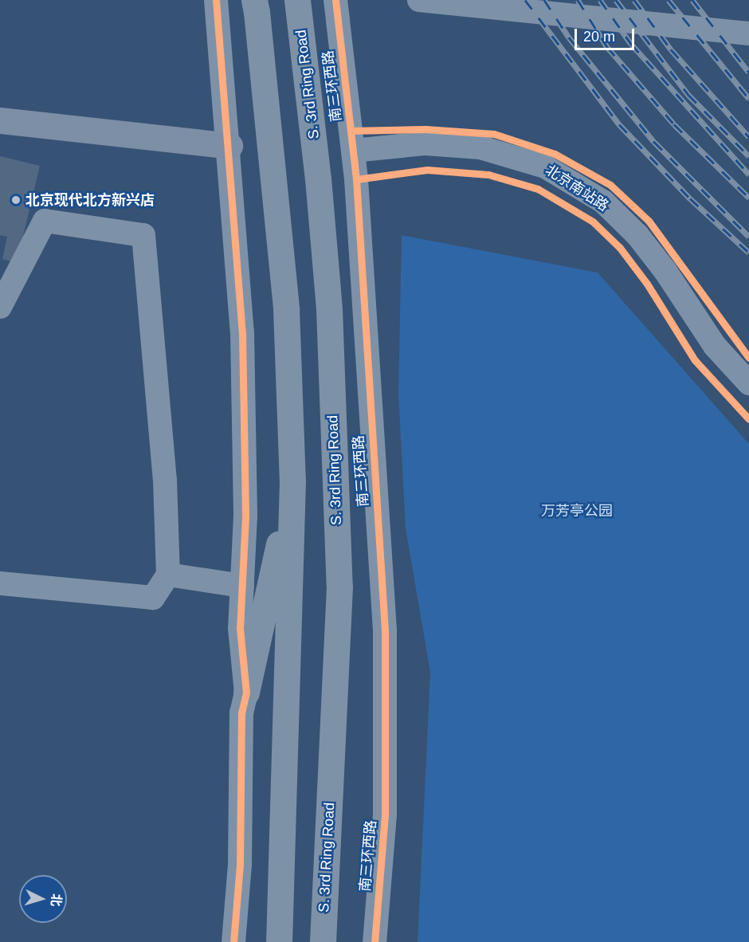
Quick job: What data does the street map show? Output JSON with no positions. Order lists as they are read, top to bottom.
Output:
{
  "streets": {
    "highway": ["S. 3rd Ring Road"],
    "street": ["南三环西路", "北京南站路"]
  },
  "crossings": [
    ["南三环西路", "北京南站路"]
  ],
  "parks": ["万芳亭公园"],
  "places": ["北京现代北方新兴店"],
  "scale_bar": "20 m",
  "north": "right"
}
